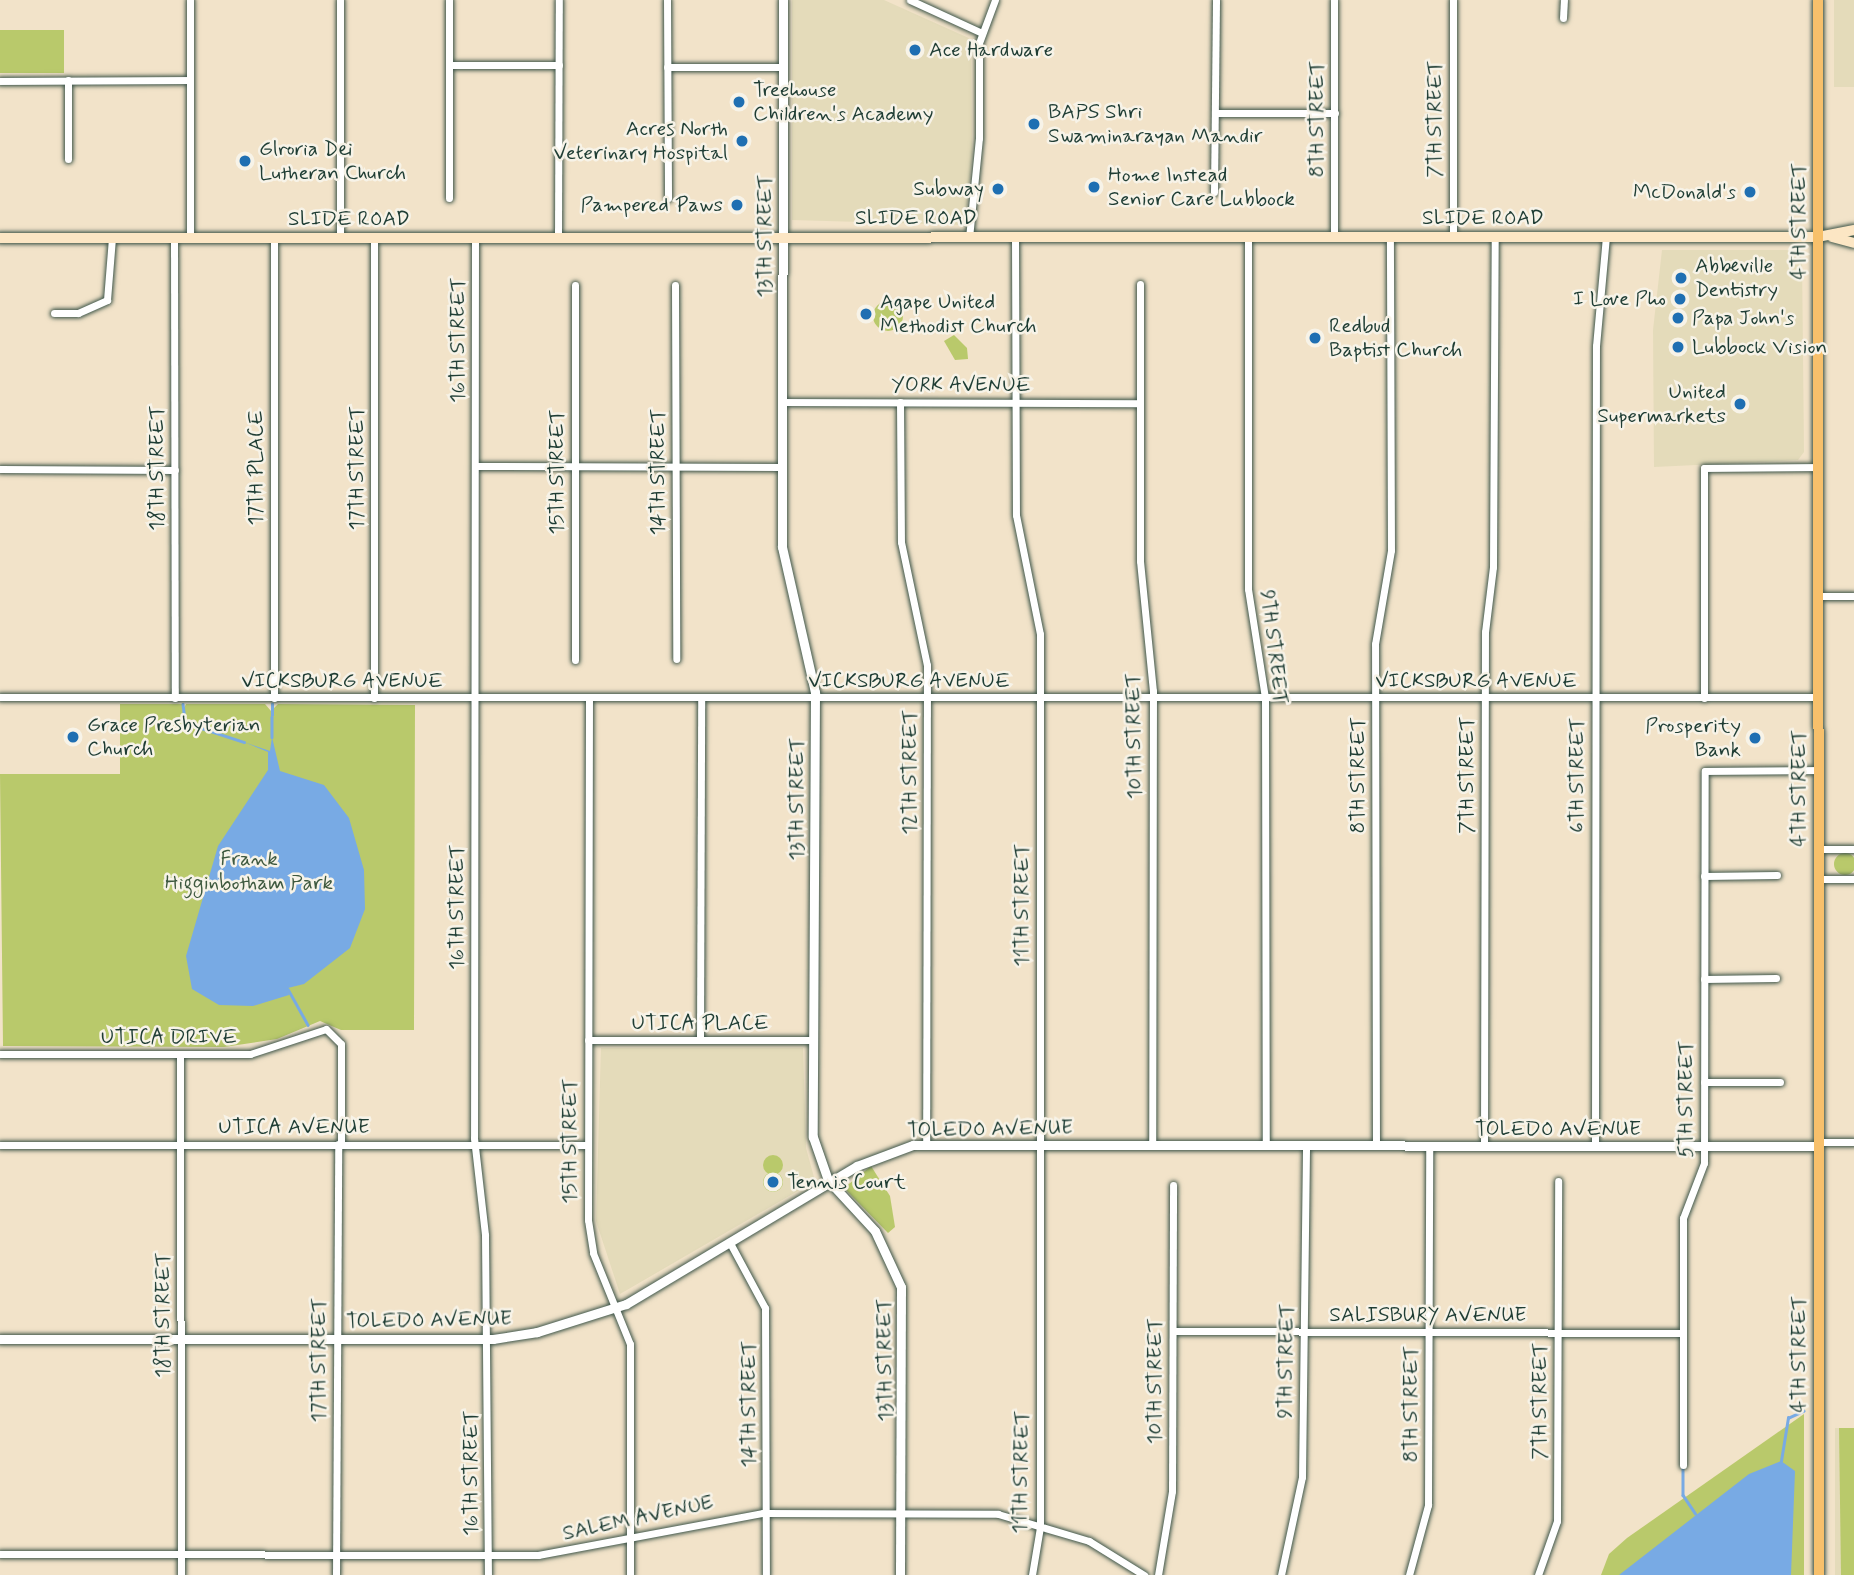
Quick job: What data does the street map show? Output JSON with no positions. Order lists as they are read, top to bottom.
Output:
{
  "streets": {
    "main road": ["SLIDE ROAD", "4TH STREET"],
    "street": [
      "8TH STREET",
      "7TH STREET",
      "13TH STREET",
      "16TH STREET",
      "YORK AVENUE",
      "18TH STREET",
      "17TH PLACE",
      "17TH STREET",
      "15TH STREET",
      "14TH STREET",
      "9TH STREET",
      "VICKSBURG AVENUE",
      "10TH STREET",
      "12TH STREET",
      "6TH STREET",
      "11TH STREET",
      "UTICA PLACE",
      "UTICA DRIVE",
      "5TH STREET",
      "UTICA AVENUE",
      "TOLEDO AVENUE",
      "SALISBURY AVENUE",
      "SALEM AVENUE"
    ]
  },
  "crossings": [
    ["8TH STREET", "SLIDE ROAD"],
    ["8TH STREET", "VICKSBURG AVENUE"],
    ["8TH STREET", "TOLEDO AVENUE"],
    ["8TH STREET", "SALISBURY AVENUE"],
    ["7TH STREET", "SLIDE ROAD"],
    ["7TH STREET", "VICKSBURG AVENUE"],
    ["7TH STREET", "TOLEDO AVENUE"],
    ["7TH STREET", "SALISBURY AVENUE"],
    ["SLIDE ROAD", "4TH STREET"],
    ["SLIDE ROAD", "13TH STREET"],
    ["SLIDE ROAD", "16TH STREET"],
    ["SLIDE ROAD", "18TH STREET"],
    ["SLIDE ROAD", "17TH PLACE"],
    ["SLIDE ROAD", "17TH STREET"],
    ["SLIDE ROAD", "9TH STREET"],
    ["SLIDE ROAD", "6TH STREET"],
    ["SLIDE ROAD", "11TH STREET"],
    ["4TH STREET", "VICKSBURG AVENUE"],
    ["4TH STREET", "5TH STREET"],
    ["4TH STREET", "TOLEDO AVENUE"],
    ["13TH STREET", "YORK AVENUE"],
    ["13TH STREET", "VICKSBURG AVENUE"],
    ["13TH STREET", "UTICA PLACE"],
    ["13TH STREET", "TOLEDO AVENUE"],
    ["13TH STREET", "SALEM AVENUE"],
    ["16TH STREET", "VICKSBURG AVENUE"],
    ["16TH STREET", "UTICA AVENUE"],
    ["16TH STREET", "TOLEDO AVENUE"],
    ["16TH STREET", "SALEM AVENUE"],
    ["YORK AVENUE", "10TH STREET"],
    ["YORK AVENUE", "12TH STREET"],
    ["YORK AVENUE", "11TH STREET"],
    ["18TH STREET", "VICKSBURG AVENUE"],
    ["18TH STREET", "UTICA DRIVE"],
    ["18TH STREET", "UTICA AVENUE"],
    ["18TH STREET", "TOLEDO AVENUE"],
    ["18TH STREET", "SALEM AVENUE"],
    ["17TH PLACE", "VICKSBURG AVENUE"],
    ["17TH STREET", "VICKSBURG AVENUE"],
    ["17TH STREET", "UTICA DRIVE"],
    ["17TH STREET", "UTICA AVENUE"],
    ["17TH STREET", "TOLEDO AVENUE"],
    ["17TH STREET", "SALEM AVENUE"],
    ["15TH STREET", "VICKSBURG AVENUE"],
    ["15TH STREET", "UTICA PLACE"],
    ["15TH STREET", "UTICA AVENUE"],
    ["15TH STREET", "TOLEDO AVENUE"],
    ["15TH STREET", "SALEM AVENUE"],
    ["14TH STREET", "TOLEDO AVENUE"],
    ["14TH STREET", "SALEM AVENUE"],
    ["9TH STREET", "VICKSBURG AVENUE"],
    ["9TH STREET", "TOLEDO AVENUE"],
    ["9TH STREET", "SALISBURY AVENUE"],
    ["VICKSBURG AVENUE", "10TH STREET"],
    ["VICKSBURG AVENUE", "12TH STREET"],
    ["VICKSBURG AVENUE", "6TH STREET"],
    ["VICKSBURG AVENUE", "11TH STREET"],
    ["10TH STREET", "TOLEDO AVENUE"],
    ["10TH STREET", "SALISBURY AVENUE"],
    ["12TH STREET", "TOLEDO AVENUE"],
    ["6TH STREET", "TOLEDO AVENUE"],
    ["11TH STREET", "TOLEDO AVENUE"],
    ["11TH STREET", "SALEM AVENUE"],
    ["5TH STREET", "TOLEDO AVENUE"],
    ["5TH STREET", "SALISBURY AVENUE"]
  ],
  "parks": ["Frank Higginbotham Park"],
  "places": [
    "Ace Hardware",
    "Treehouse Children's Academy",
    "BAPS Shri Swaminarayan Mandir",
    "Acres North Veterinary Hospital",
    "Glroria Dei Lutheran Church",
    "Home Instead Senior Care Lubbock",
    "Subway",
    "McDonald's",
    "Pampered Paws",
    "Abbeville Dentistry",
    "I Love Pho",
    "Agape United Methodist Church",
    "Papa John's",
    "Redbud Baptist Church",
    "Lubbock Vision",
    "United Supermarkets",
    "Grace Presbyterian Church",
    "Prosperity Bank",
    "Tennis Court"
  ]
}
